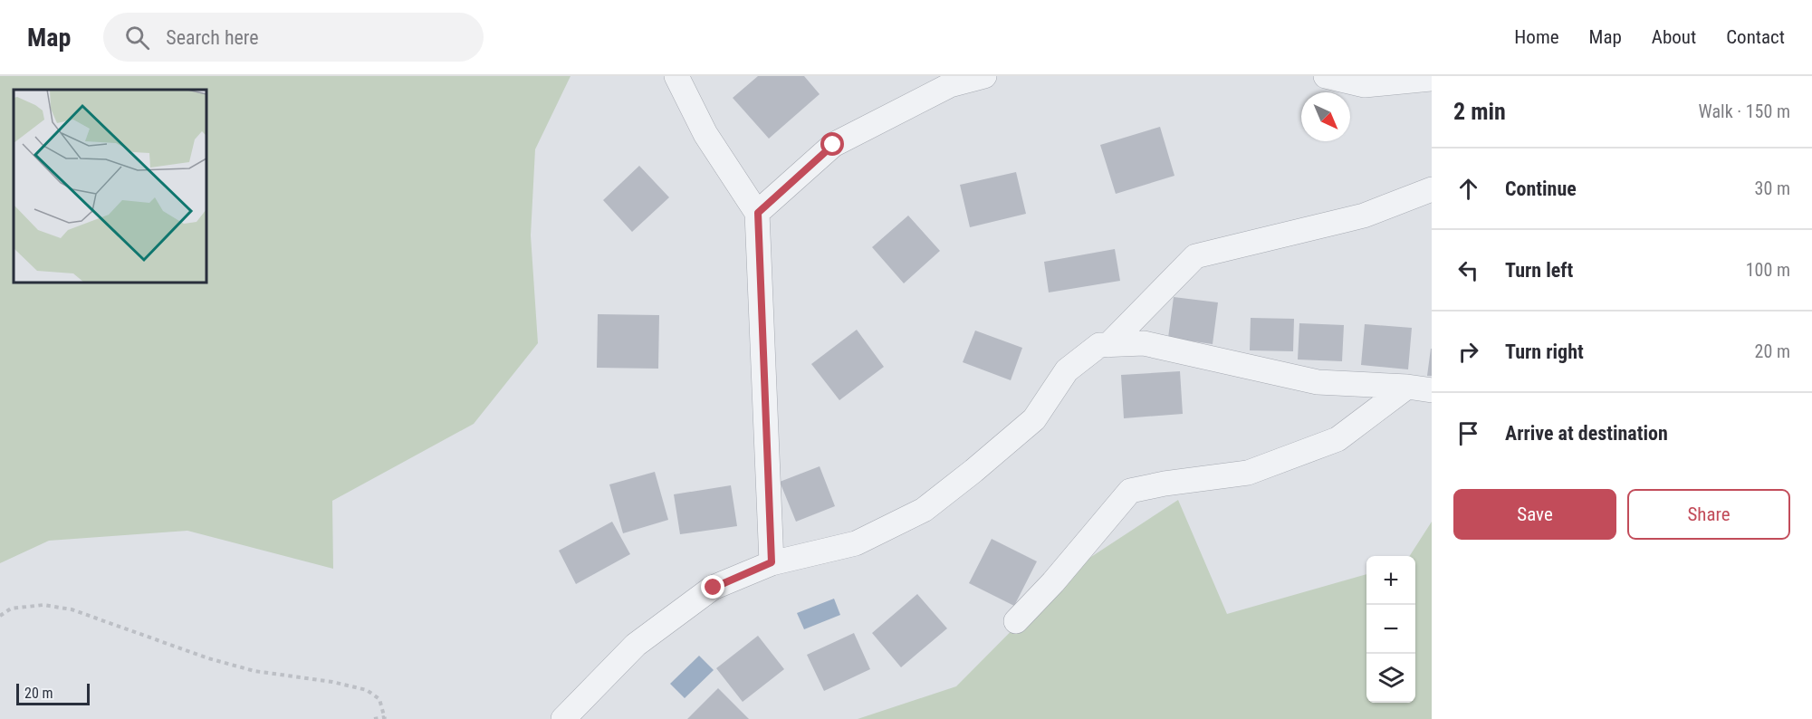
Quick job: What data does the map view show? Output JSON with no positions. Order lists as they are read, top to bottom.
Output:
{
  "scale_bar": "20 m",
  "north": "bottom right",
  "page": {
    "header": "Map",
    "search": "Search here",
    "nav": [
      "Home",
      "Map",
      "About",
      "Contact"
    ],
    "heading": ["2 min", "Walk · 150 m"],
    "list": [
      ["Continue", "30 m"],
      ["Turn left", "100 m"],
      ["Turn right", "20 m"],
      "Arrive at destination"
    ],
    "buttons": ["Save", "Share"],
    "map_buttons": ["+", "−"],
    "scale": "20 m"
  }
}
